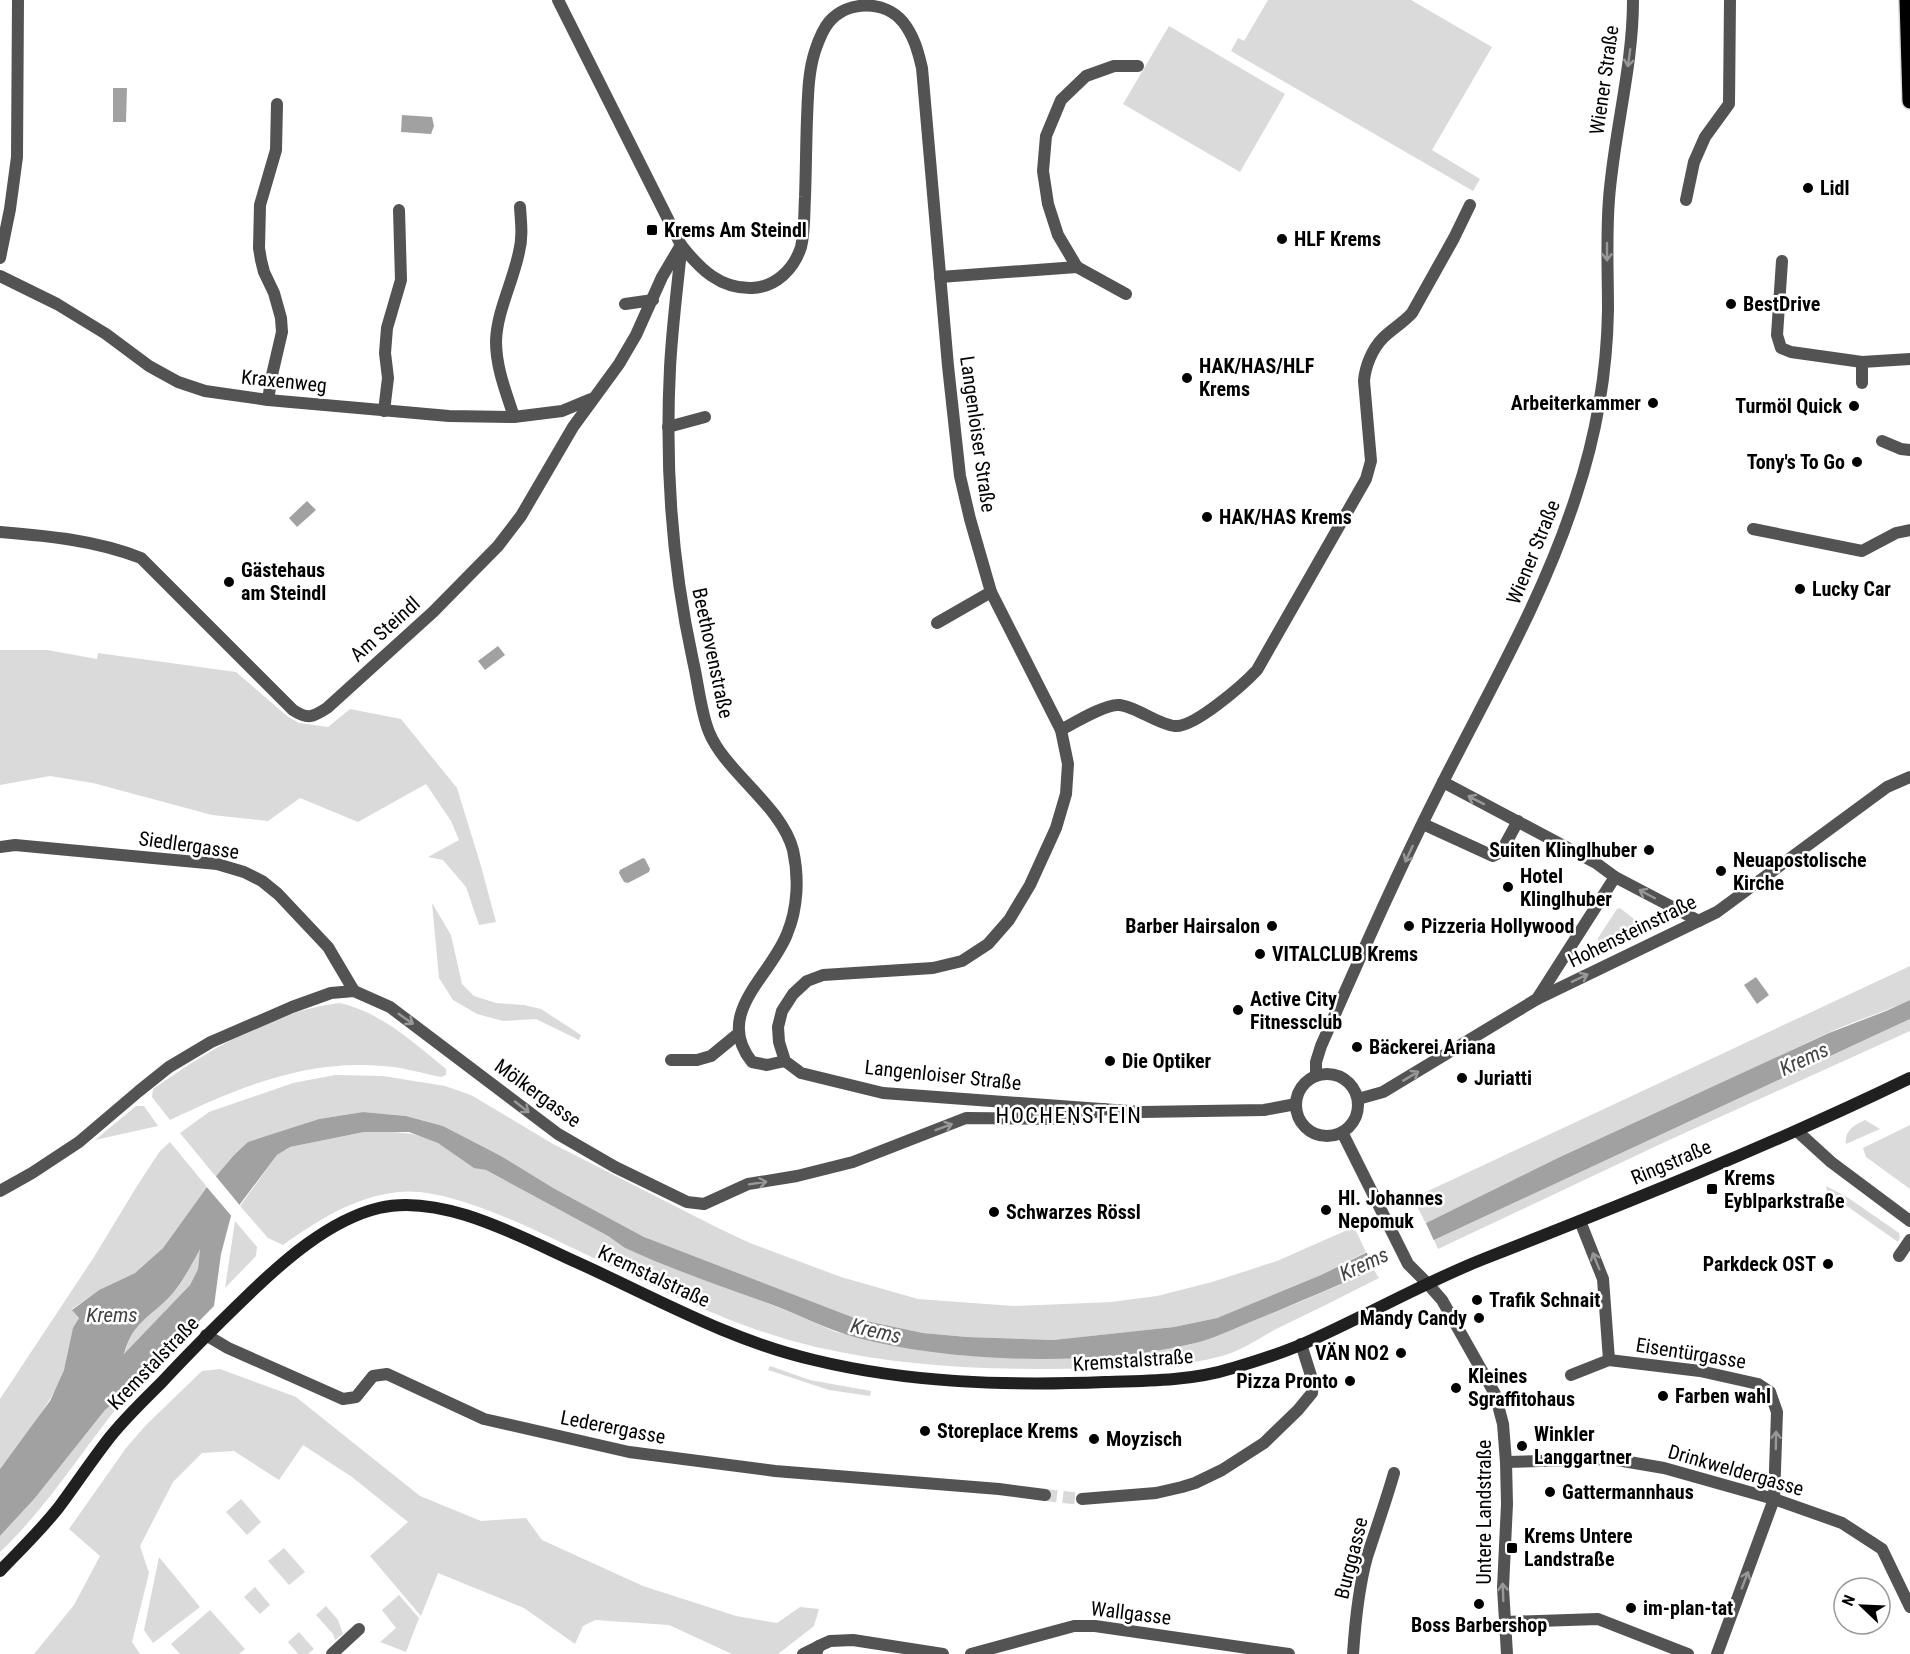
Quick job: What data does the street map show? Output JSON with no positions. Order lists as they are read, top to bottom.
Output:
{
  "streets": {
    "main road": ["Ringstraße", "Kremstalstraße"],
    "street": [
      "Wiener Straße",
      "Kraxenweg",
      "Langenloiser Straße",
      "Am Steindl",
      "Beethovenstraße",
      "Siedlergasse",
      "Hohensteinstraße",
      "Mölkergasse",
      "Eisentürgasse",
      "Lederergasse",
      "Drinkweldergasse",
      "Untere Landstraße",
      "Burggasse",
      "Wallgasse"
    ]
  },
  "crossings": [
    ["Wiener Straße", "Langenloiser Straße"],
    ["Wiener Straße", "Hohensteinstraße"],
    ["Kraxenweg", "Am Steindl"],
    ["Langenloiser Straße", "Am Steindl"],
    ["Langenloiser Straße", "Beethovenstraße"],
    ["Langenloiser Straße", "Hohensteinstraße"],
    ["Langenloiser Straße", "Mölkergasse"],
    ["Am Steindl", "Beethovenstraße"],
    ["Siedlergasse", "Mölkergasse"],
    ["Ringstraße", "Kremstalstraße"],
    ["Ringstraße", "Untere Landstraße"],
    ["Kremstalstraße", "Lederergasse"],
    ["Kremstalstraße", "Untere Landstraße"],
    ["Eisentürgasse", "Drinkweldergasse"],
    ["Drinkweldergasse", "Untere Landstraße"]
  ],
  "one_way": [
    "Wiener Straße",
    "Hohensteinstraße",
    "Mölkergasse",
    "Untere Landstraße"
  ],
  "districts": ["HOCHENSTEIN"],
  "water": ["Krems"],
  "places": {
    "other": [
      "Lidl",
      "HLF Krems",
      "BestDrive",
      "HAK/HAS/HLF Krems",
      "Arbeiterkammer",
      "Turmöl Quick",
      "Tony's To Go",
      "HAK/HAS Krems",
      "Gästehaus am Steindl",
      "Lucky Car",
      "Suiten Klinglhuber",
      "Neuapostolische Kirche",
      "Hotel Klinglhuber",
      "Barber Hairsalon",
      "Pizzeria Hollywood",
      "VITALCLUB Krems",
      "Active City Fitnessclub",
      "Bäckerei Ariana",
      "Die Optiker",
      "Juriatti",
      "Hl. Johannes Nepomuk",
      "Schwarzes Rössl",
      "Parkdeck OST",
      "Trafik Schnait",
      "Mandy Candy",
      "VÄN NO2",
      "Pizza Pronto",
      "Kleines Sgraffitohaus",
      "Farben wahl",
      "Storeplace Krems",
      "Moyzisch",
      "Winkler Langgartner",
      "Gattermannhaus",
      "Boss Barbershop",
      "im-plan-tat"
    ],
    "transit": ["Krems Am Steindl", "Krems Eyblparkstraße", "Krems Untere Landstraße"]
  },
  "north": "top left"
}
